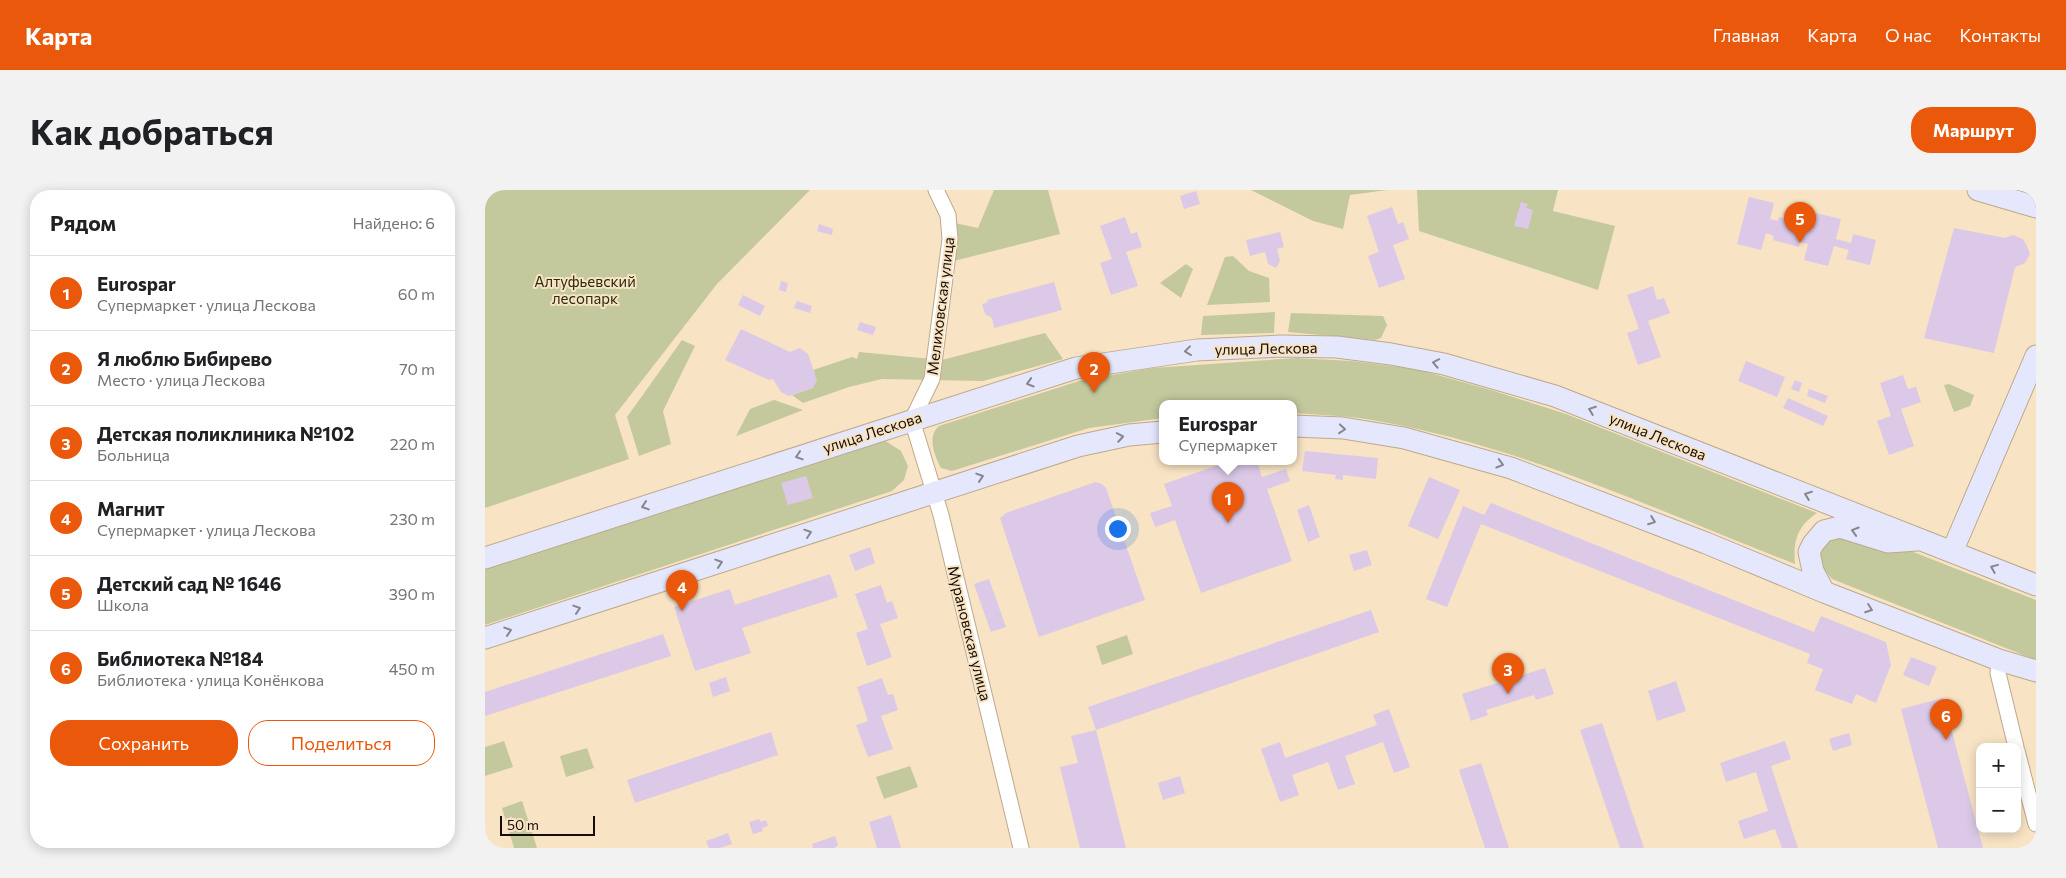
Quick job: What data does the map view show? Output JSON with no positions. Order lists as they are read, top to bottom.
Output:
{
  "streets": {
    "main road": ["улица Лескова"],
    "street": ["Мелиховская улица", "Мурановская улица"]
  },
  "crossings": [
    ["Мелиховская улица", "улица Лескова"],
    ["Мелиховская улица", "Мурановская улица"],
    ["улица Лескова", "Мурановская улица"]
  ],
  "parks": ["Алтуфьевский лесопарк"],
  "scale_bar": "50 m",
  "page": {
    "header": "Карта",
    "nav": [
      "Главная",
      "Карта",
      "О нас",
      "Контакты"
    ],
    "buttons": [
      "Маршрут",
      ["Сохранить", "Поделиться"]
    ],
    "title": "Как добраться",
    "heading": ["Рядом", "Найдено: 6"],
    "pins": [
      "5",
      "2",
      "1",
      "4",
      "3",
      "6"
    ],
    "list": [
      {
        "mark": "1",
        "name": "Eurospar",
        "note": "Супермаркет · улица Лескова",
        "value": "60 m"
      },
      {
        "mark": "2",
        "name": "Я люблю Бибирево",
        "note": "Место · улица Лескова",
        "value": "70 m"
      },
      {
        "mark": "3",
        "name": "Детская поликлиника №102",
        "note": "Больница",
        "value": "220 m"
      },
      {
        "mark": "4",
        "name": "Магнит",
        "note": "Супермаркет · улица Лескова",
        "value": "230 m"
      },
      {
        "mark": "5",
        "name": "Детский сад № 1646",
        "note": "Школа",
        "value": "390 m"
      },
      {
        "mark": "6",
        "name": "Библиотека №184",
        "note": "Библиотека · улица Конёнкова",
        "value": "450 m"
      }
    ],
    "popup": ["Eurospar", "Супермаркет"],
    "map_buttons": ["+", "−"],
    "scale": "50 m"
  }
}
